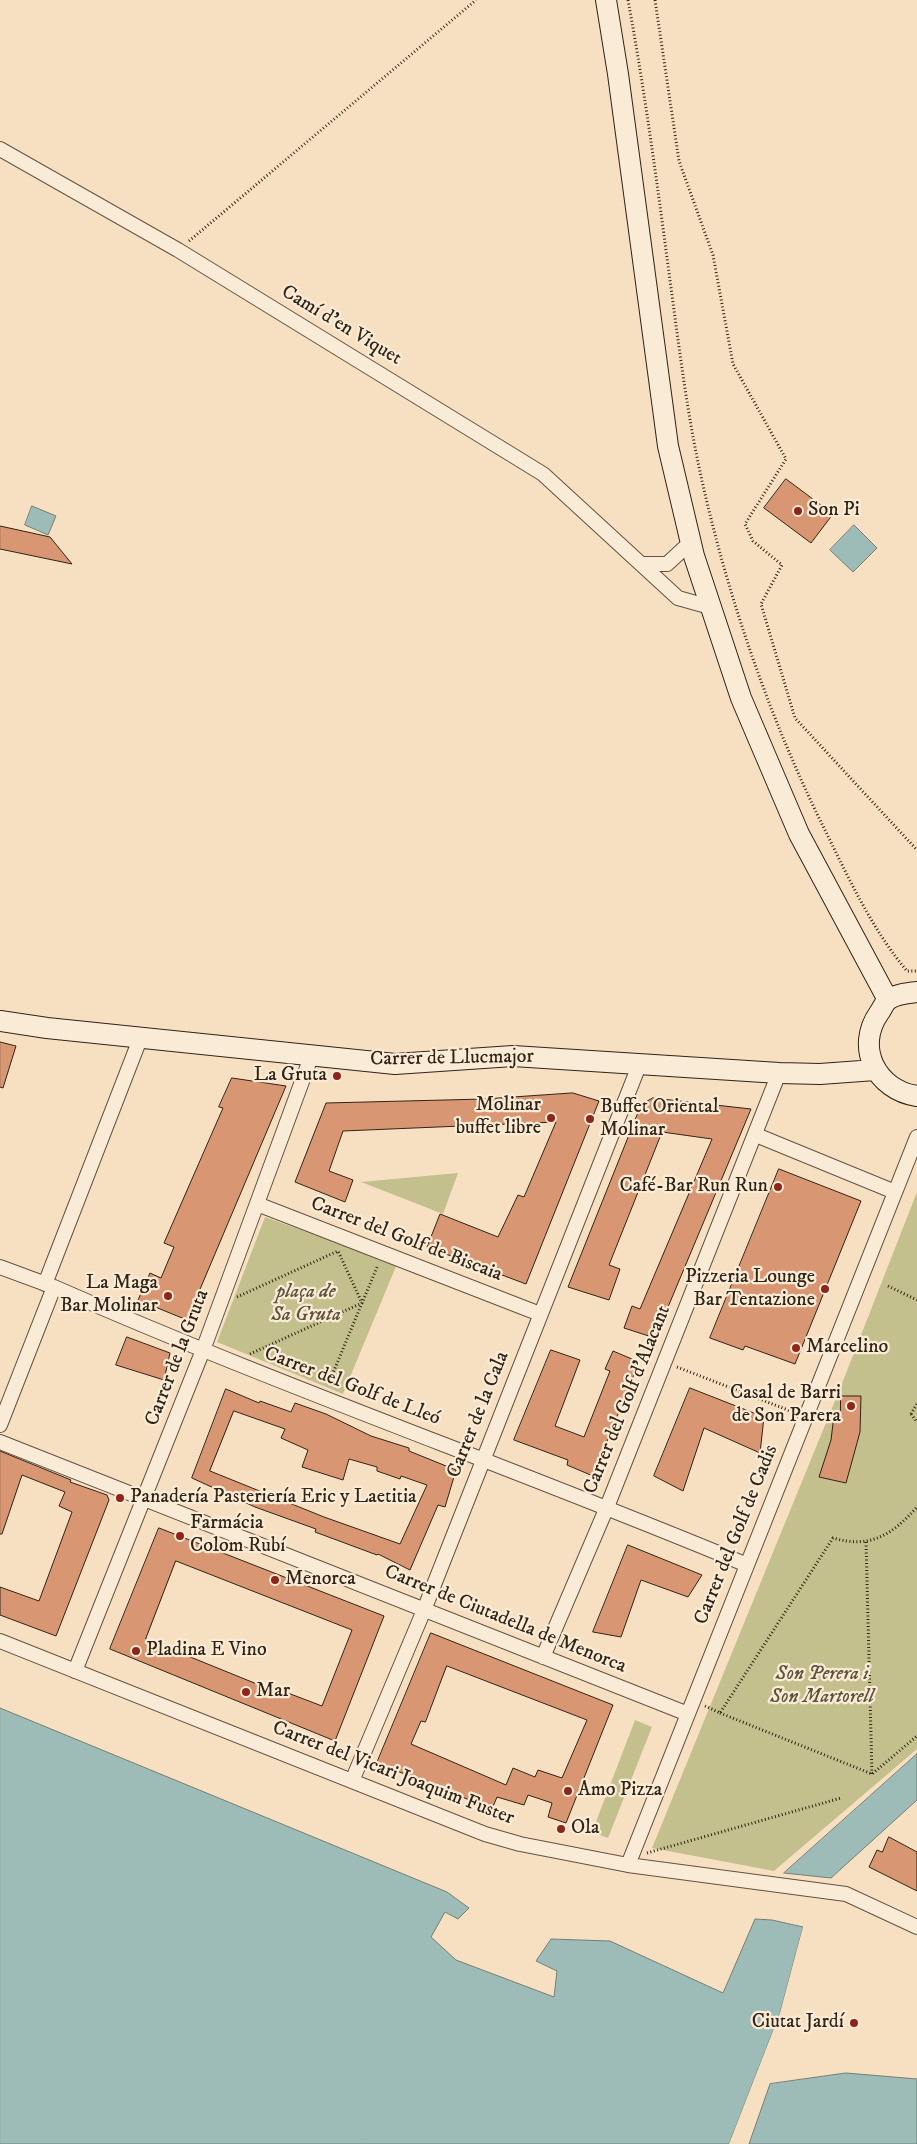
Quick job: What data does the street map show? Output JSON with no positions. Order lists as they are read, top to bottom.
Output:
{
  "streets": {
    "street": [
      "Camí d'en Viquet",
      "Carrer de Llucmajor",
      "Carrer del Golf de Biscaia",
      "Carrer de la Gruta",
      "Carrer del Golf de Lleó",
      "Carrer del Golf d'Alacant",
      "Carrer de la Cala",
      "Carrer del Golf de Cadis",
      "Carrer de Ciutadella de Menorca",
      "Carrer del Vicari Joaquim Fuster"
    ]
  },
  "crossings": [
    ["Carrer de Llucmajor", "Carrer de la Gruta"],
    ["Carrer de Llucmajor", "Carrer del Golf d'Alacant"],
    ["Carrer de Llucmajor", "Carrer de la Cala"],
    ["Carrer del Golf de Biscaia", "Carrer de la Gruta"],
    ["Carrer del Golf de Biscaia", "Carrer de la Cala"],
    ["Carrer de la Gruta", "Carrer del Golf de Lleó"],
    ["Carrer de la Gruta", "Carrer de Ciutadella de Menorca"],
    ["Carrer de la Gruta", "Carrer del Vicari Joaquim Fuster"],
    ["Carrer del Golf de Lleó", "Carrer del Golf d'Alacant"],
    ["Carrer del Golf de Lleó", "Carrer de la Cala"],
    ["Carrer del Golf de Lleó", "Carrer del Golf de Cadis"],
    ["Carrer del Golf d'Alacant", "Carrer de Ciutadella de Menorca"],
    ["Carrer de la Cala", "Carrer de Ciutadella de Menorca"],
    ["Carrer de la Cala", "Carrer del Vicari Joaquim Fuster"],
    ["Carrer del Golf de Cadis", "Carrer de Ciutadella de Menorca"],
    ["Carrer del Golf de Cadis", "Carrer del Vicari Joaquim Fuster"]
  ],
  "parks": ["plaça de Sa Gruta", "Son Perera i Son Martorell"],
  "places": [
    "Son Pi",
    "La Gruta",
    "Molinar buffet libre",
    "Buffet Oriental Molinar",
    "Café-Bar Run Run",
    "Pizzeria Lounge Bar Tentazione",
    "La Maga Bar Molinar",
    "Marcelino",
    "Casal de Barri de Son Parera",
    "Panadería Pasteriería Eric y Laetitia",
    "Farmácia Colom Rubí",
    "Menorca",
    "Pladina E Vino",
    "Mar",
    "Amo Pizza",
    "Ola",
    "Ciutat Jardí"
  ]
}
